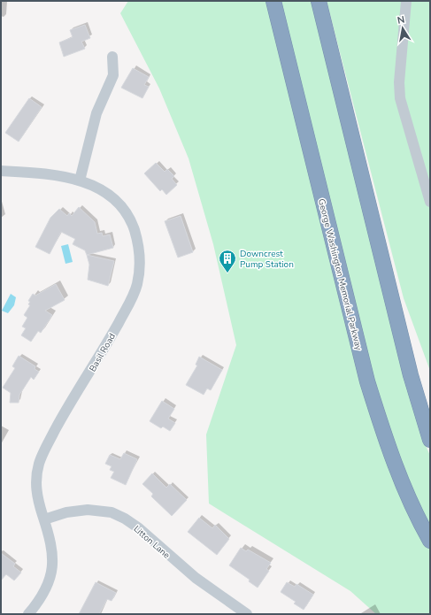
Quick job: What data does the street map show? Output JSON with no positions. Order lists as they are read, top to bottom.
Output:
{
  "streets": {
    "highway": ["George Washington Memorial Parkway"],
    "street": ["Basil Road", "Litton Lane"]
  },
  "crossings": [
    ["Basil Road", "Litton Lane"]
  ],
  "places": {
    "building": ["Downcrest Pump Station"]
  },
  "north": "top"
}
